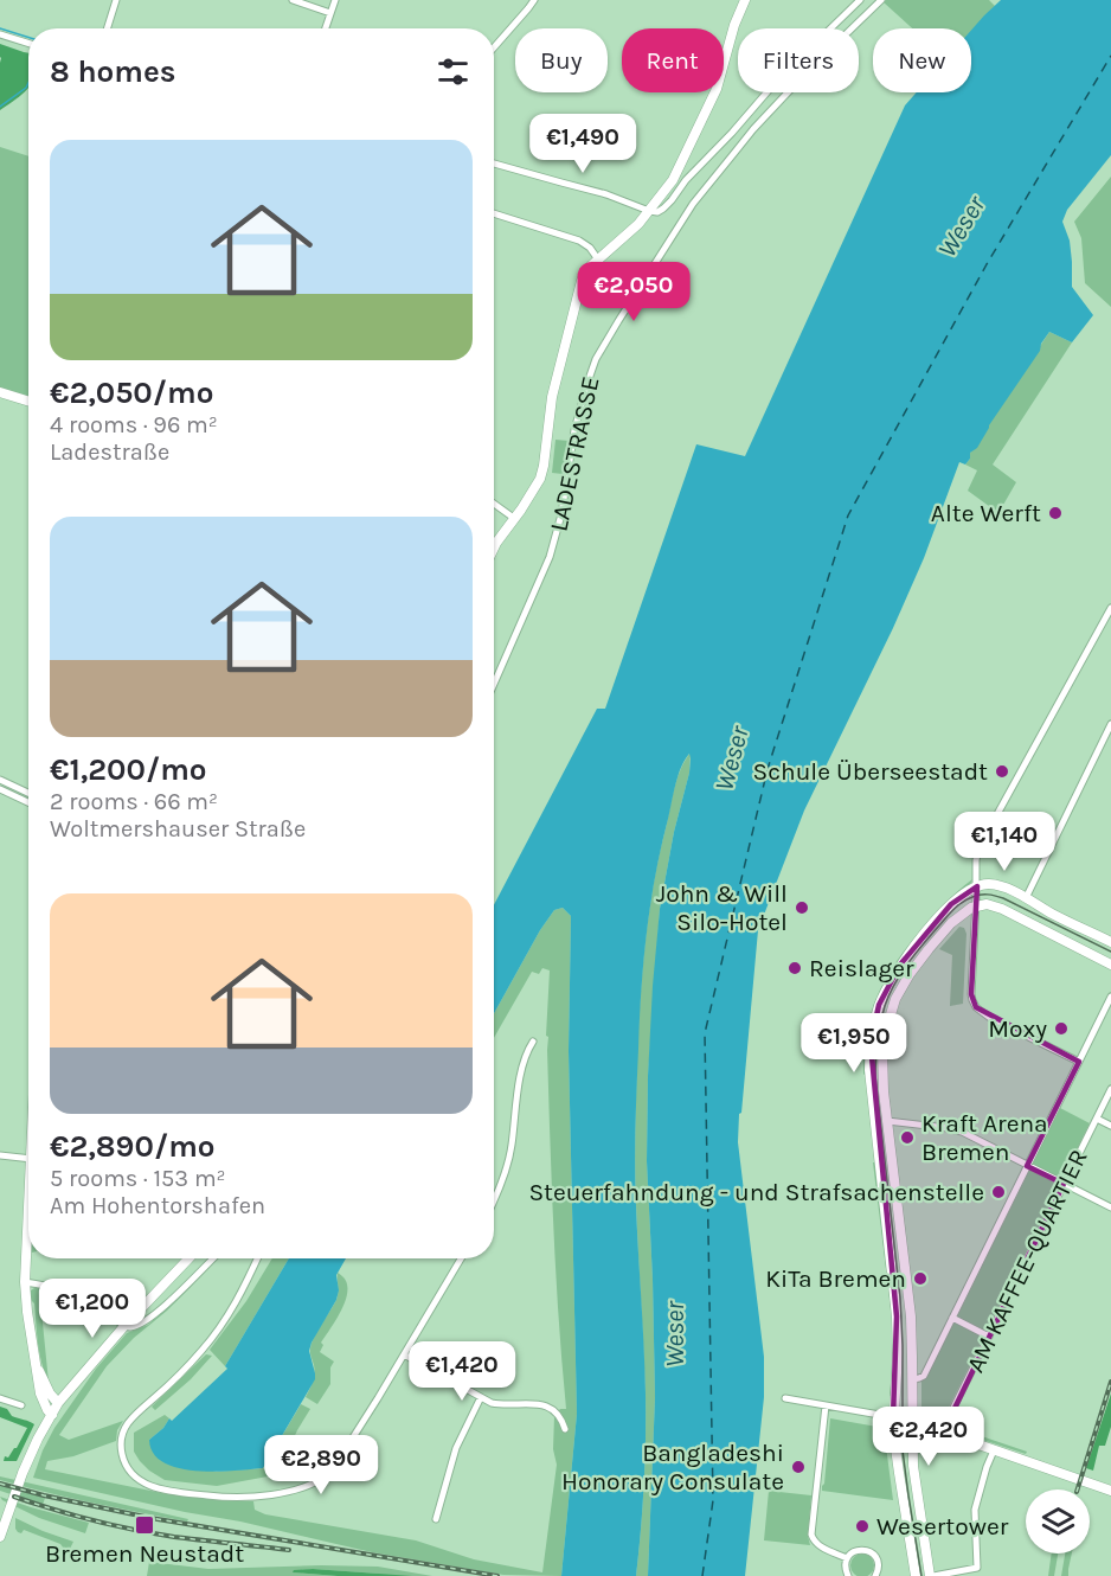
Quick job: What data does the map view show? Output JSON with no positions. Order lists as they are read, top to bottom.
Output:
{
  "streets": {
    "street": ["LADESTRASSE", "AM KAFFEE-QUARTIER"]
  },
  "water": ["Weser"],
  "places": {
    "other": [
      "Alte Werft",
      "Schule Überseestadt",
      "John & Will Silo-Hotel",
      "Reislager",
      "Moxy",
      "Kraft Arena Bremen",
      "Steuerfahndung - und Strafsachenstelle",
      "KiTa Bremen",
      "Bangladeshi Honorary Consulate",
      "Wesertower"
    ],
    "transit": ["Bremen Neustadt"]
  },
  "page": {
    "chip": [
      "Buy",
      "Rent",
      "Filters",
      "New"
    ],
    "heading": "8 homes",
    "price": [
      "€1,490",
      "€2,050",
      "€1,140",
      "€1,950",
      "€1,200",
      "€1,420",
      "€2,420",
      "€2,890"
    ],
    "list": [
      {
        "name": "€2,050/mo",
        "note": "4 rooms · 96 m² · Ladestraße"
      },
      {
        "name": "€1,200/mo",
        "note": "2 rooms · 66 m² · Woltmershauser Straße"
      },
      {
        "name": "€2,890/mo",
        "note": "5 rooms · 153 m² · Am Hohentorshafen"
      }
    ]
  }
}
